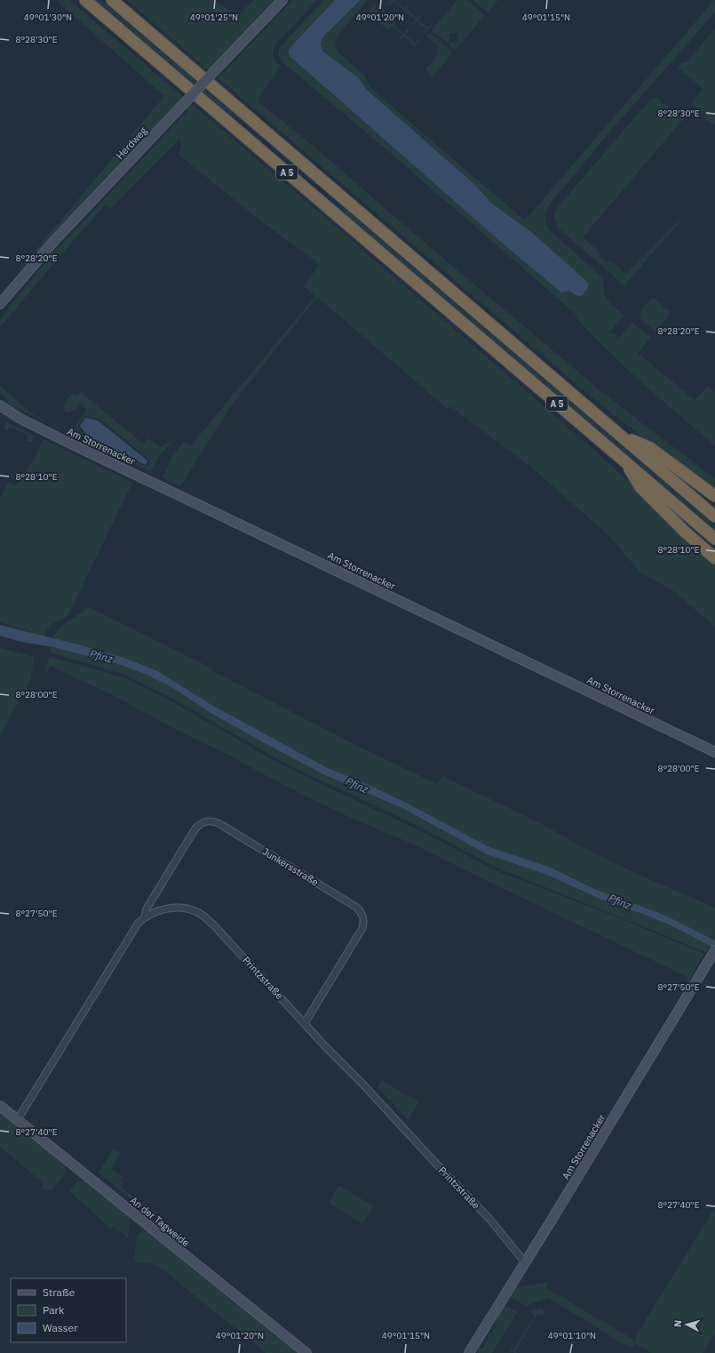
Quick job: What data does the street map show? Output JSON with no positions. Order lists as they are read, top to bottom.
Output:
{
  "streets": {
    "highway": ["A 5"],
    "street": [
      "Herdweg",
      "Am Storrenacker",
      "Junkersstraße",
      "Printzstraße",
      "An der Tagweide"
    ]
  },
  "crossings": [
    ["Am Storrenacker", "Printzstraße"],
    ["Junkersstraße", "Printzstraße"],
    ["Printzstraße", "An der Tagweide"]
  ],
  "water": ["Pfinz"],
  "legend": ["Straße", "Park", "Wasser"],
  "north": "left",
  "coordinates": [
    "49°01'30\"N",
    "49°01'25\"N",
    "49°01'20\"N",
    "49°01'15\"N",
    "8°28'30\"E",
    "8°28'20\"E",
    "8°28'10\"E",
    "8°28'00\"E",
    "8°27'50\"E",
    "8°27'40\"E",
    "49°01'10\"N"
  ]
}
